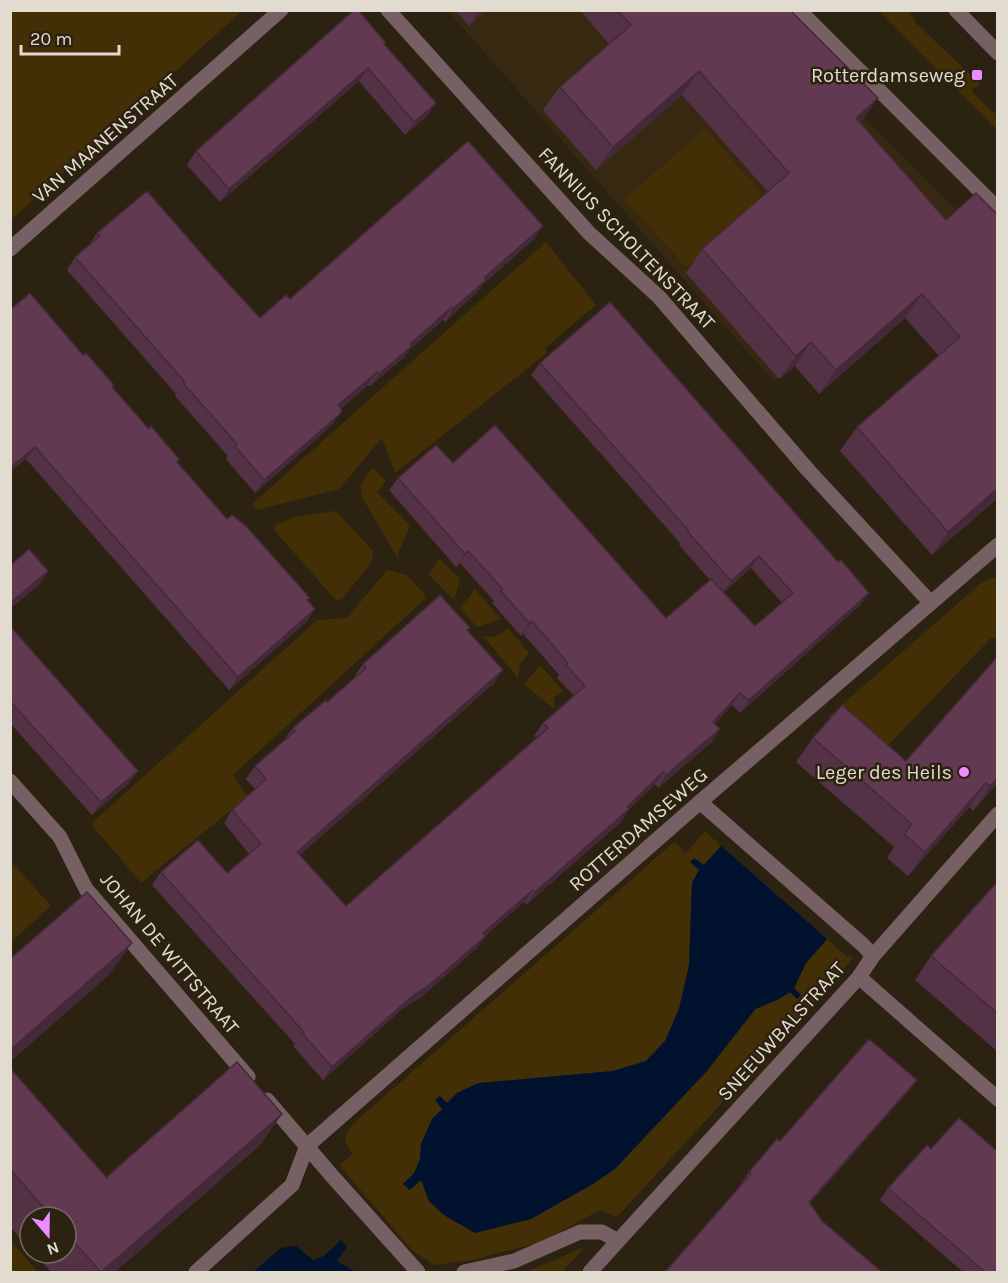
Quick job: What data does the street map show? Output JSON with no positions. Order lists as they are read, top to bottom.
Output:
{
  "streets": {
    "street": [
      "VAN MAANENSTRAAT",
      "FANNIUS SCHOLTENSTRAAT",
      "ROTTERDAMSEWEG",
      "JOHAN DE WITTSTRAAT",
      "SNEEUWBALSTRAAT"
    ]
  },
  "crossings": [
    ["FANNIUS SCHOLTENSTRAAT", "ROTTERDAMSEWEG"],
    ["ROTTERDAMSEWEG", "JOHAN DE WITTSTRAAT"]
  ],
  "places": {
    "transit": ["Rotterdamseweg"],
    "other": ["Leger des Heils"]
  },
  "scale_bar": "20 m",
  "north": "bottom"
}
